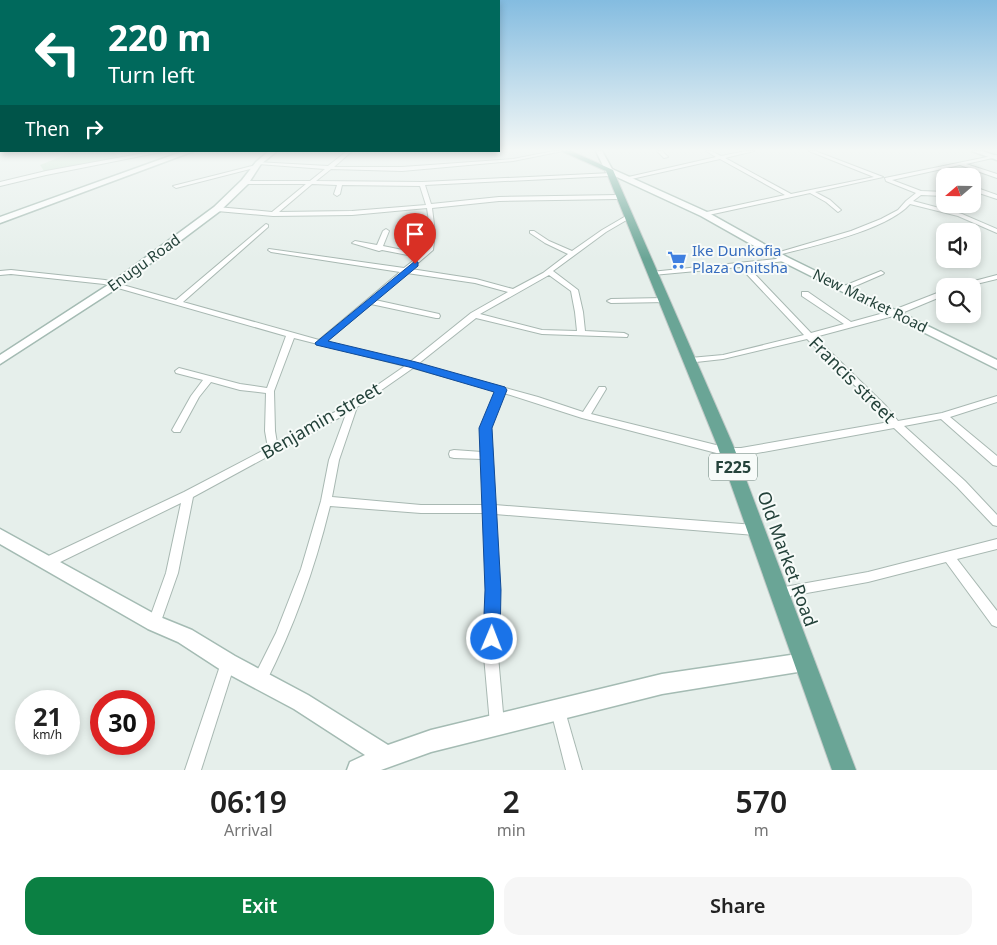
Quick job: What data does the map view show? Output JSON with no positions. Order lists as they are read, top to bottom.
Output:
{
  "streets": {
    "main road": ["F225", "Old Market Road"],
    "street": [
      "Enugu Road",
      "New Market Road",
      "Francis street",
      "Benjamin street"
    ]
  },
  "crossings": [
    ["Benjamin street", "Old Market Road"]
  ],
  "places": {
    "supermarket": ["Ike Dunkofia Plaza Onitsha"]
  },
  "north": "left",
  "page": {
    "turn": ["220 m", "Turn left"],
    "then": "Then",
    "speed": "21 km/h",
    "limit": "30",
    "eta": [
      "06:19",
      "Arrival",
      "2",
      "min",
      "570",
      "m"
    ],
    "buttons": ["Exit", "Share"]
  }
}
